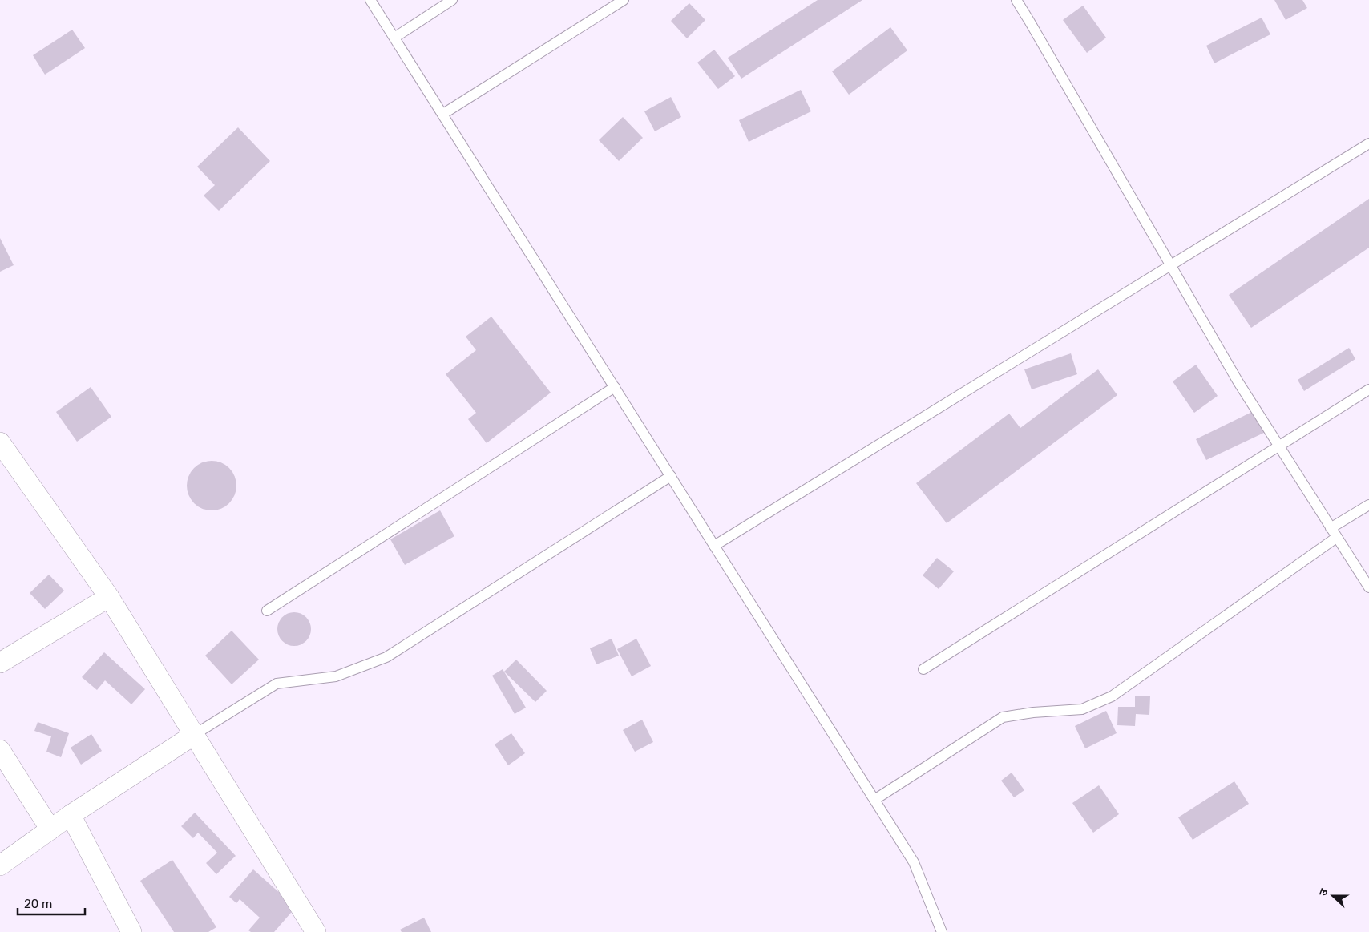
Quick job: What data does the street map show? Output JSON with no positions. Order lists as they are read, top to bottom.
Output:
{
  "scale_bar": "20 m",
  "north": "left"
}
